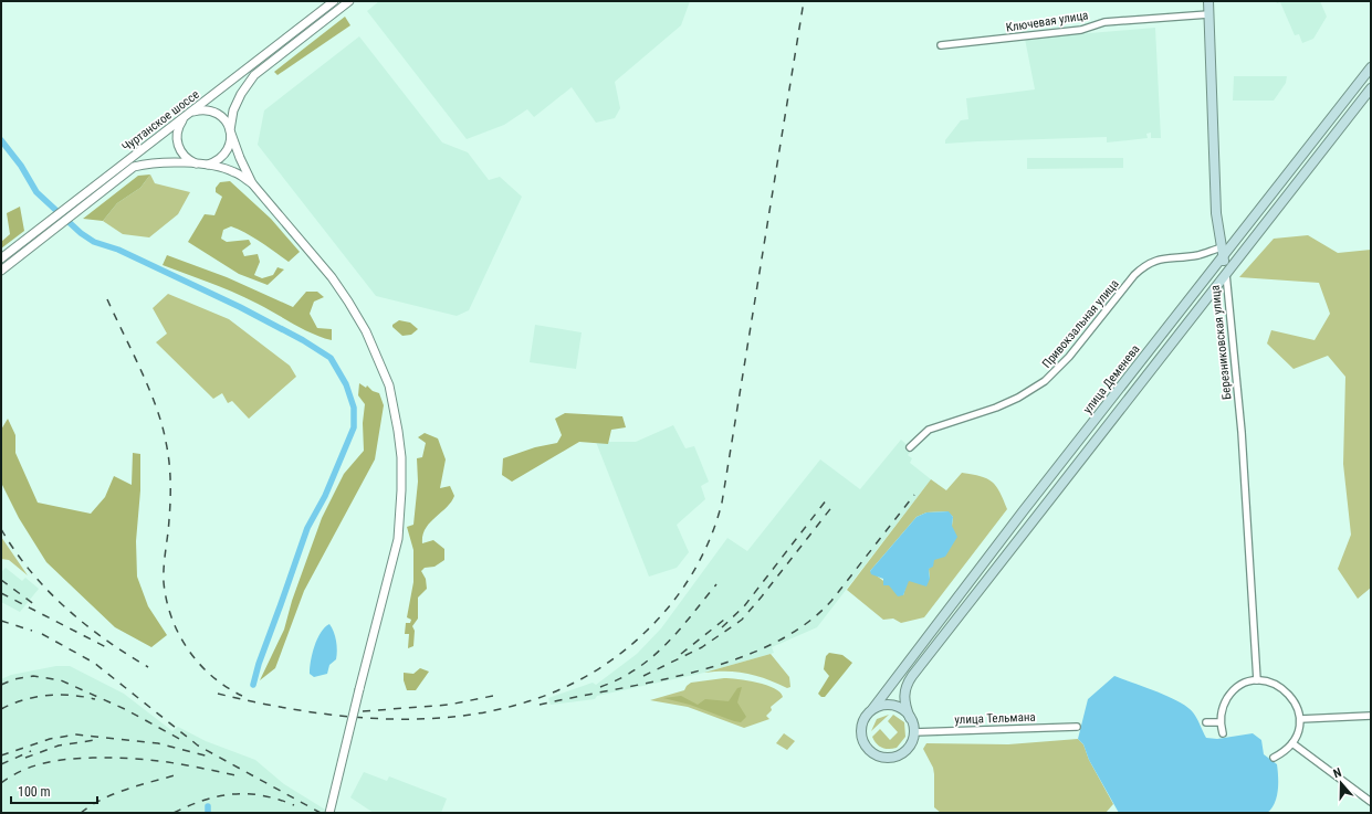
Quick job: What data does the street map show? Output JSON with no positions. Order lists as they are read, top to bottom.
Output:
{
  "streets": {
    "main road": ["Березниковская улица", "улица Деменева"],
    "street": [
      "Ключевая улица",
      "Чуртанское шоссе",
      "Привокзальная улица",
      "улица Тельмана"
    ]
  },
  "crossings": [
    ["Ключевая улица", "Березниковская улица"],
    ["Привокзальная улица", "Березниковская улица"],
    ["Березниковская улица", "улица Деменева"],
    ["улица Деменева", "улица Тельмана"]
  ],
  "scale_bar": "100 m",
  "north": "top"
}
